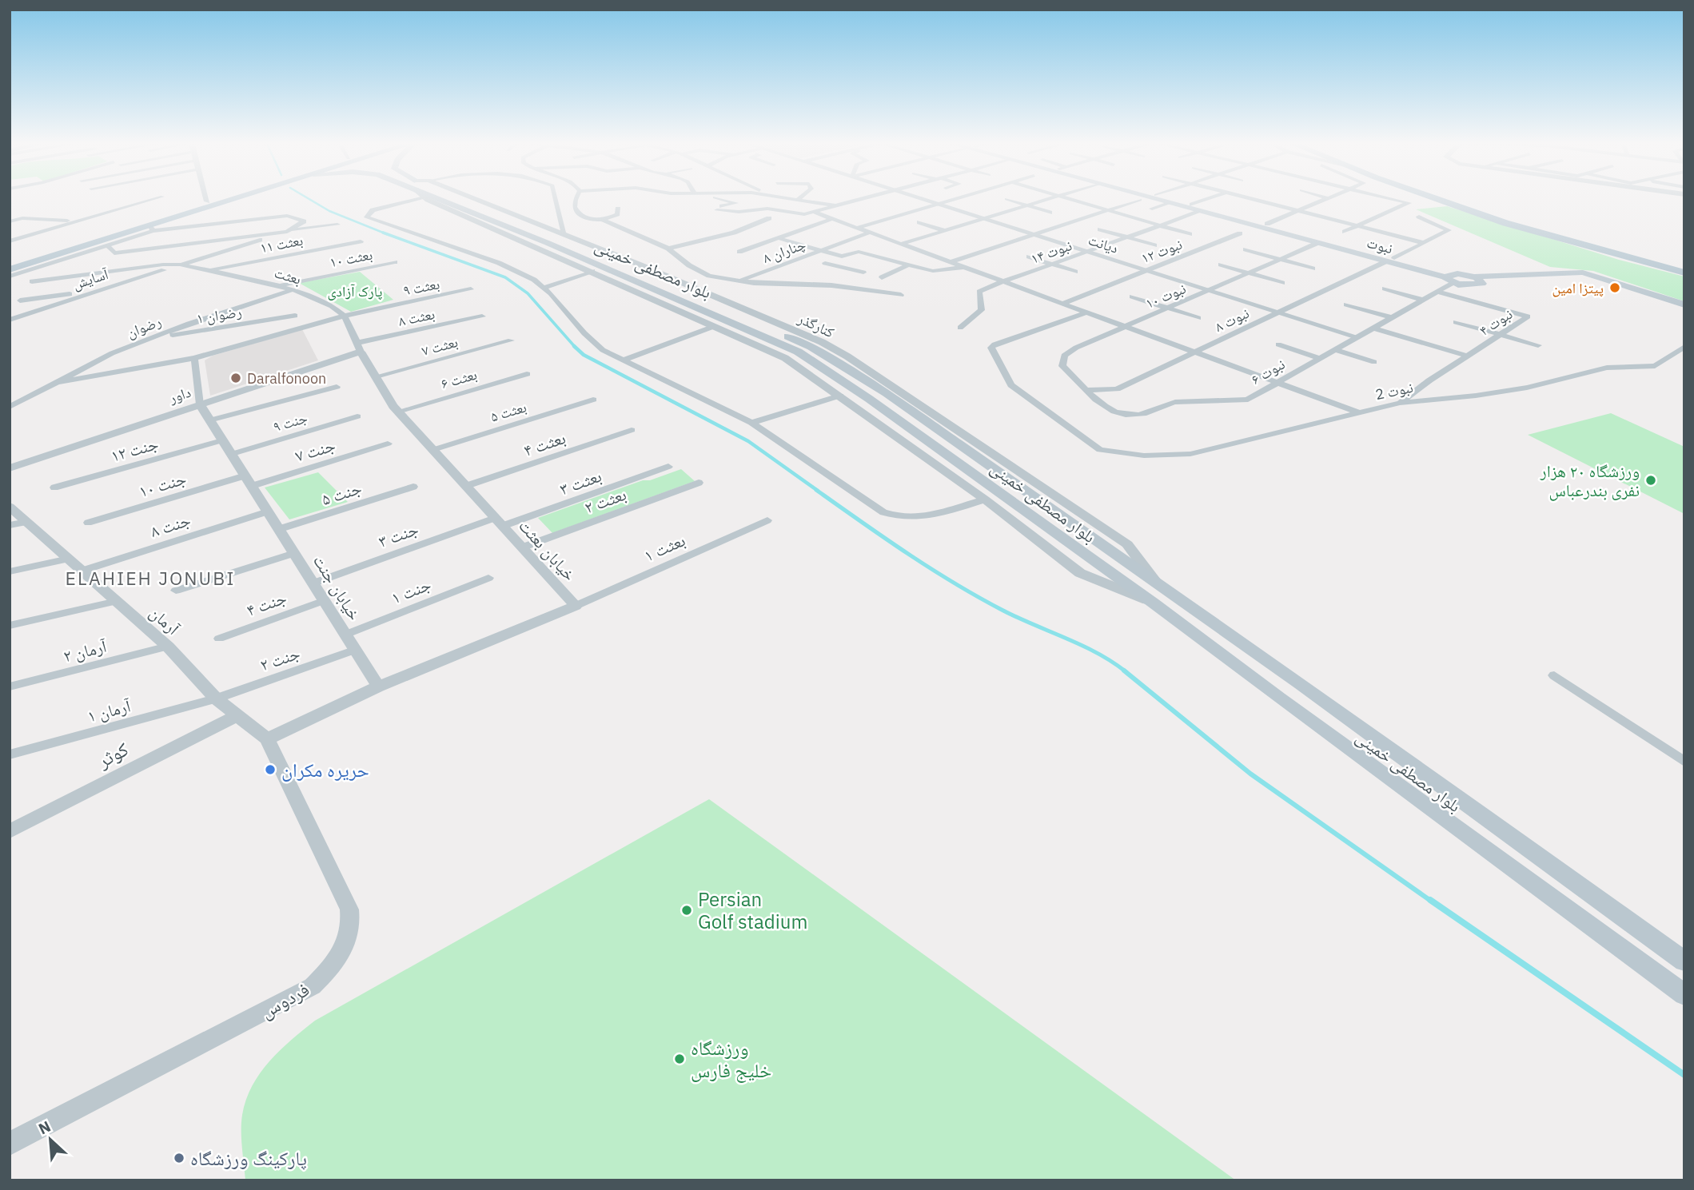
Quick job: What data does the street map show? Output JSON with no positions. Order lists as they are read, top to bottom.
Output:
{
  "streets": {
    "main road": ["نبوت", "بلوار مصطفی خمینی"],
    "street": [
      "بعثت ۱۱",
      "دیانت",
      "چناران ۸",
      "نبوت ۱۲",
      "نبوت ۱۴",
      "بعثت ۱۰",
      "بعثت",
      "آسایش",
      "بعثت ۹",
      "نبوت ۱۰",
      "رضوان ۱",
      "بعثت ۸",
      "نبوت ۸",
      "نبوت ۴",
      "کنارگذر",
      "رضوان",
      "بعثت ۷",
      "نبوت ۶",
      "بعثت ۶",
      "نبوت 2",
      "داور",
      "بعثت ۵",
      "جنت ۹",
      "بعثت ۴",
      "جنت ۱۲",
      "جنت ۷",
      "بعثت ۳",
      "جنت ۱۰",
      "جنت ۵",
      "بعثت ۲",
      "جنت ۸",
      "جنت ۳",
      "بعثت ۱",
      "خیابان بعثت",
      "خیابان جنت",
      "جنت ۱",
      "جنت ۴",
      "آرمان",
      "آرمان ۲",
      "جنت ۲",
      "آرمان ۱",
      "کوثر",
      "فردوس"
    ]
  },
  "crossings": [
    ["بعثت ۱۱", "بعثت"],
    ["دیانت", "نبوت ۱۲"],
    ["دیانت", "نبوت ۱۴"],
    ["دیانت", "نبوت ۱۰"],
    ["دیانت", "نبوت ۸"],
    ["دیانت", "نبوت ۶"],
    ["نبوت", "نبوت ۱۴"],
    ["نبوت", "نبوت ۱۰"],
    ["نبوت", "نبوت ۸"],
    ["نبوت", "نبوت ۶"],
    ["بعثت ۱۰", "بعثت"],
    ["بلوار مصطفی خمینی", "کنارگذر"],
    ["بعثت", "آسایش"],
    ["بعثت", "بعثت ۹"],
    ["بعثت", "رضوان"],
    ["بعثت ۹", "رضوان"],
    ["نبوت ۱۰", "نبوت ۸"],
    ["نبوت ۱۰", "نبوت ۶"],
    ["رضوان ۱", "رضوان"],
    ["بعثت ۸", "داور"],
    ["بعثت ۸", "خیابان بعثت"],
    ["نبوت ۸", "نبوت ۶"],
    ["نبوت ۴", "نبوت ۶"],
    ["نبوت ۴", "نبوت 2"],
    ["بعثت ۷", "خیابان بعثت"],
    ["بعثت ۶", "خیابان بعثت"],
    ["داور", "خیابان بعثت"],
    ["داور", "خیابان جنت"],
    ["بعثت ۵", "خیابان بعثت"],
    ["جنت ۹", "خیابان جنت"],
    ["بعثت ۴", "خیابان بعثت"],
    ["جنت ۱۲", "خیابان جنت"],
    ["جنت ۷", "جنت ۱۰"],
    ["جنت ۷", "خیابان جنت"],
    ["بعثت ۳", "جنت ۳"],
    ["بعثت ۳", "خیابان بعثت"],
    ["جنت ۱۰", "خیابان جنت"],
    ["جنت ۵", "خیابان جنت"],
    ["بعثت ۲", "خیابان بعثت"],
    ["جنت ۸", "خیابان جنت"],
    ["جنت ۸", "آرمان"],
    ["جنت ۳", "خیابان بعثت"],
    ["جنت ۳", "خیابان جنت"],
    ["بعثت ۱", "خیابان بعثت"],
    ["خیابان بعثت", "خیابان جنت"],
    ["خیابان جنت", "جنت ۱"],
    ["خیابان جنت", "جنت ۴"],
    ["خیابان جنت", "جنت ۲"],
    ["آرمان", "آرمان ۲"],
    ["آرمان", "جنت ۲"],
    ["آرمان", "آرمان ۱"],
    ["آرمان", "کوثر"],
    ["آرمان", "فردوس"],
    ["جنت ۲", "آرمان ۱"]
  ],
  "districts": ["ELAHIEH JONUBI"],
  "parks": ["پارک آزادی"],
  "places": [
    "پیتزا امین",
    "Daralfonoon",
    "ورزشگاه ۲۰ هزار نفری بندرعباس",
    "حریره مکران",
    "Persian Golf stadium",
    "ورزشگاه خلیج فارس",
    "پارکینگ ورزشگاه"
  ],
  "north": "top left"
}
